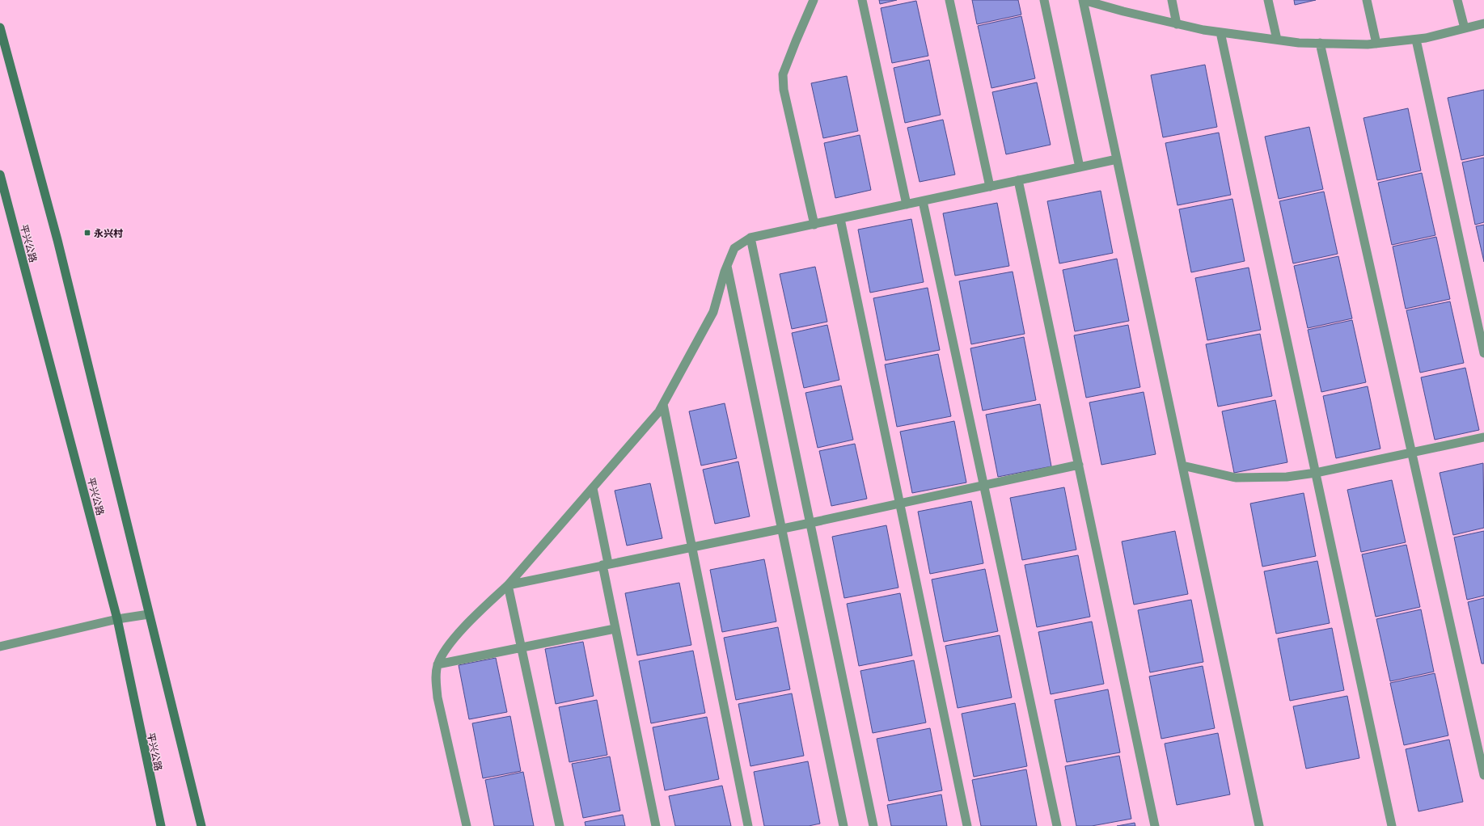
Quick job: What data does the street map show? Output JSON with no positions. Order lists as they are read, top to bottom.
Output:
{
  "streets": {
    "main road": ["平兴公路"]
  },
  "places": {
    "transit": ["永兴村"]
  }
}
